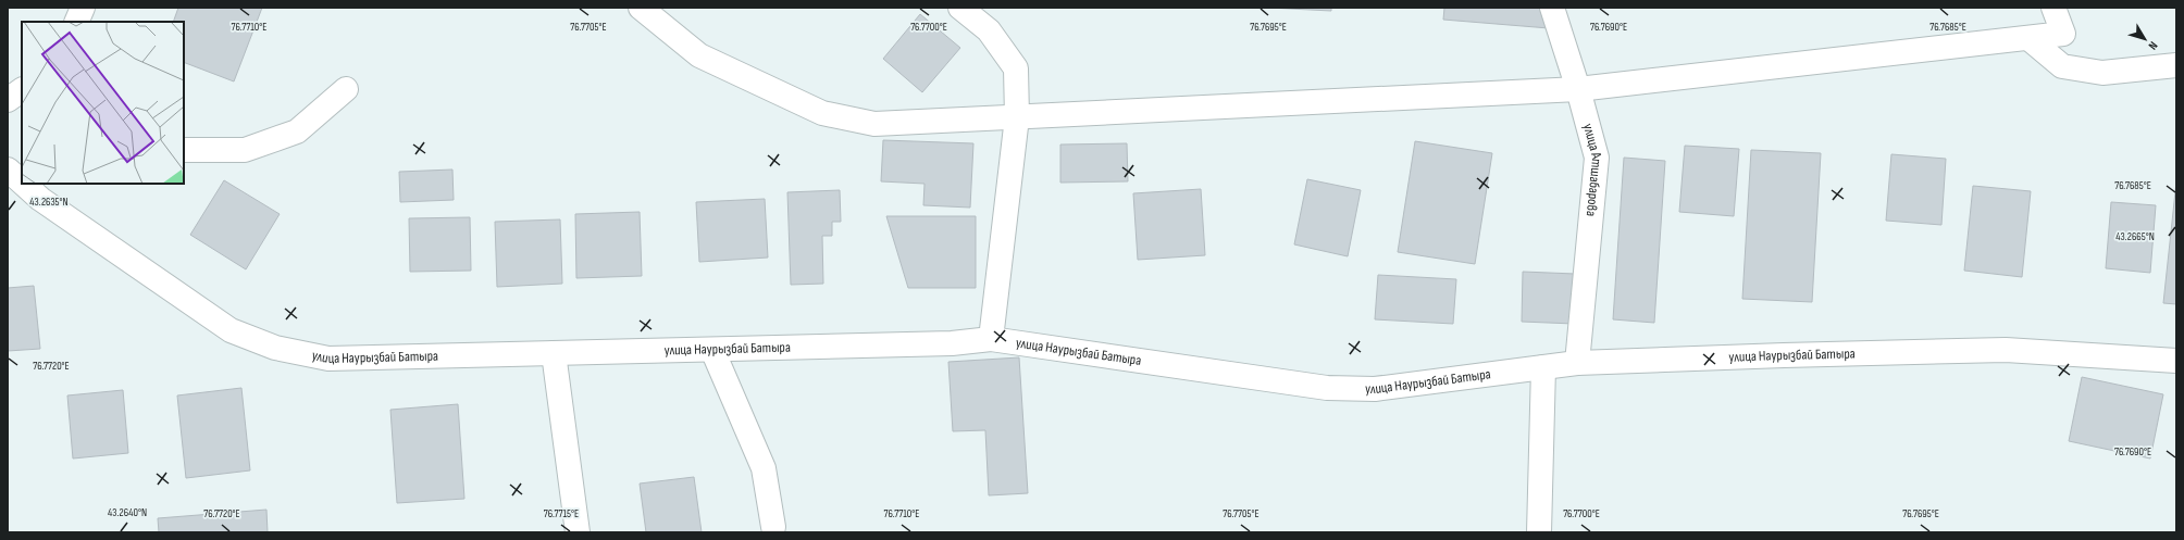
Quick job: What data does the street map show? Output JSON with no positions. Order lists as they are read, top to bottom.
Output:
{
  "streets": {
    "street": ["улица Атшабарова", "улица Наурызбай Батыра"]
  },
  "crossings": [
    ["улица Атшабарова", "улица Наурызбай Батыра"]
  ],
  "north": "bottom right",
  "coordinates": [
    "76.7710°E",
    "76.7705°E",
    "76.7700°E",
    "76.7695°E",
    "76.7690°E",
    "76.7685°E",
    "43.2635°N",
    "43.2665°N",
    "76.7720°E",
    "43.2640°N",
    "76.7715°E"
  ]
}
